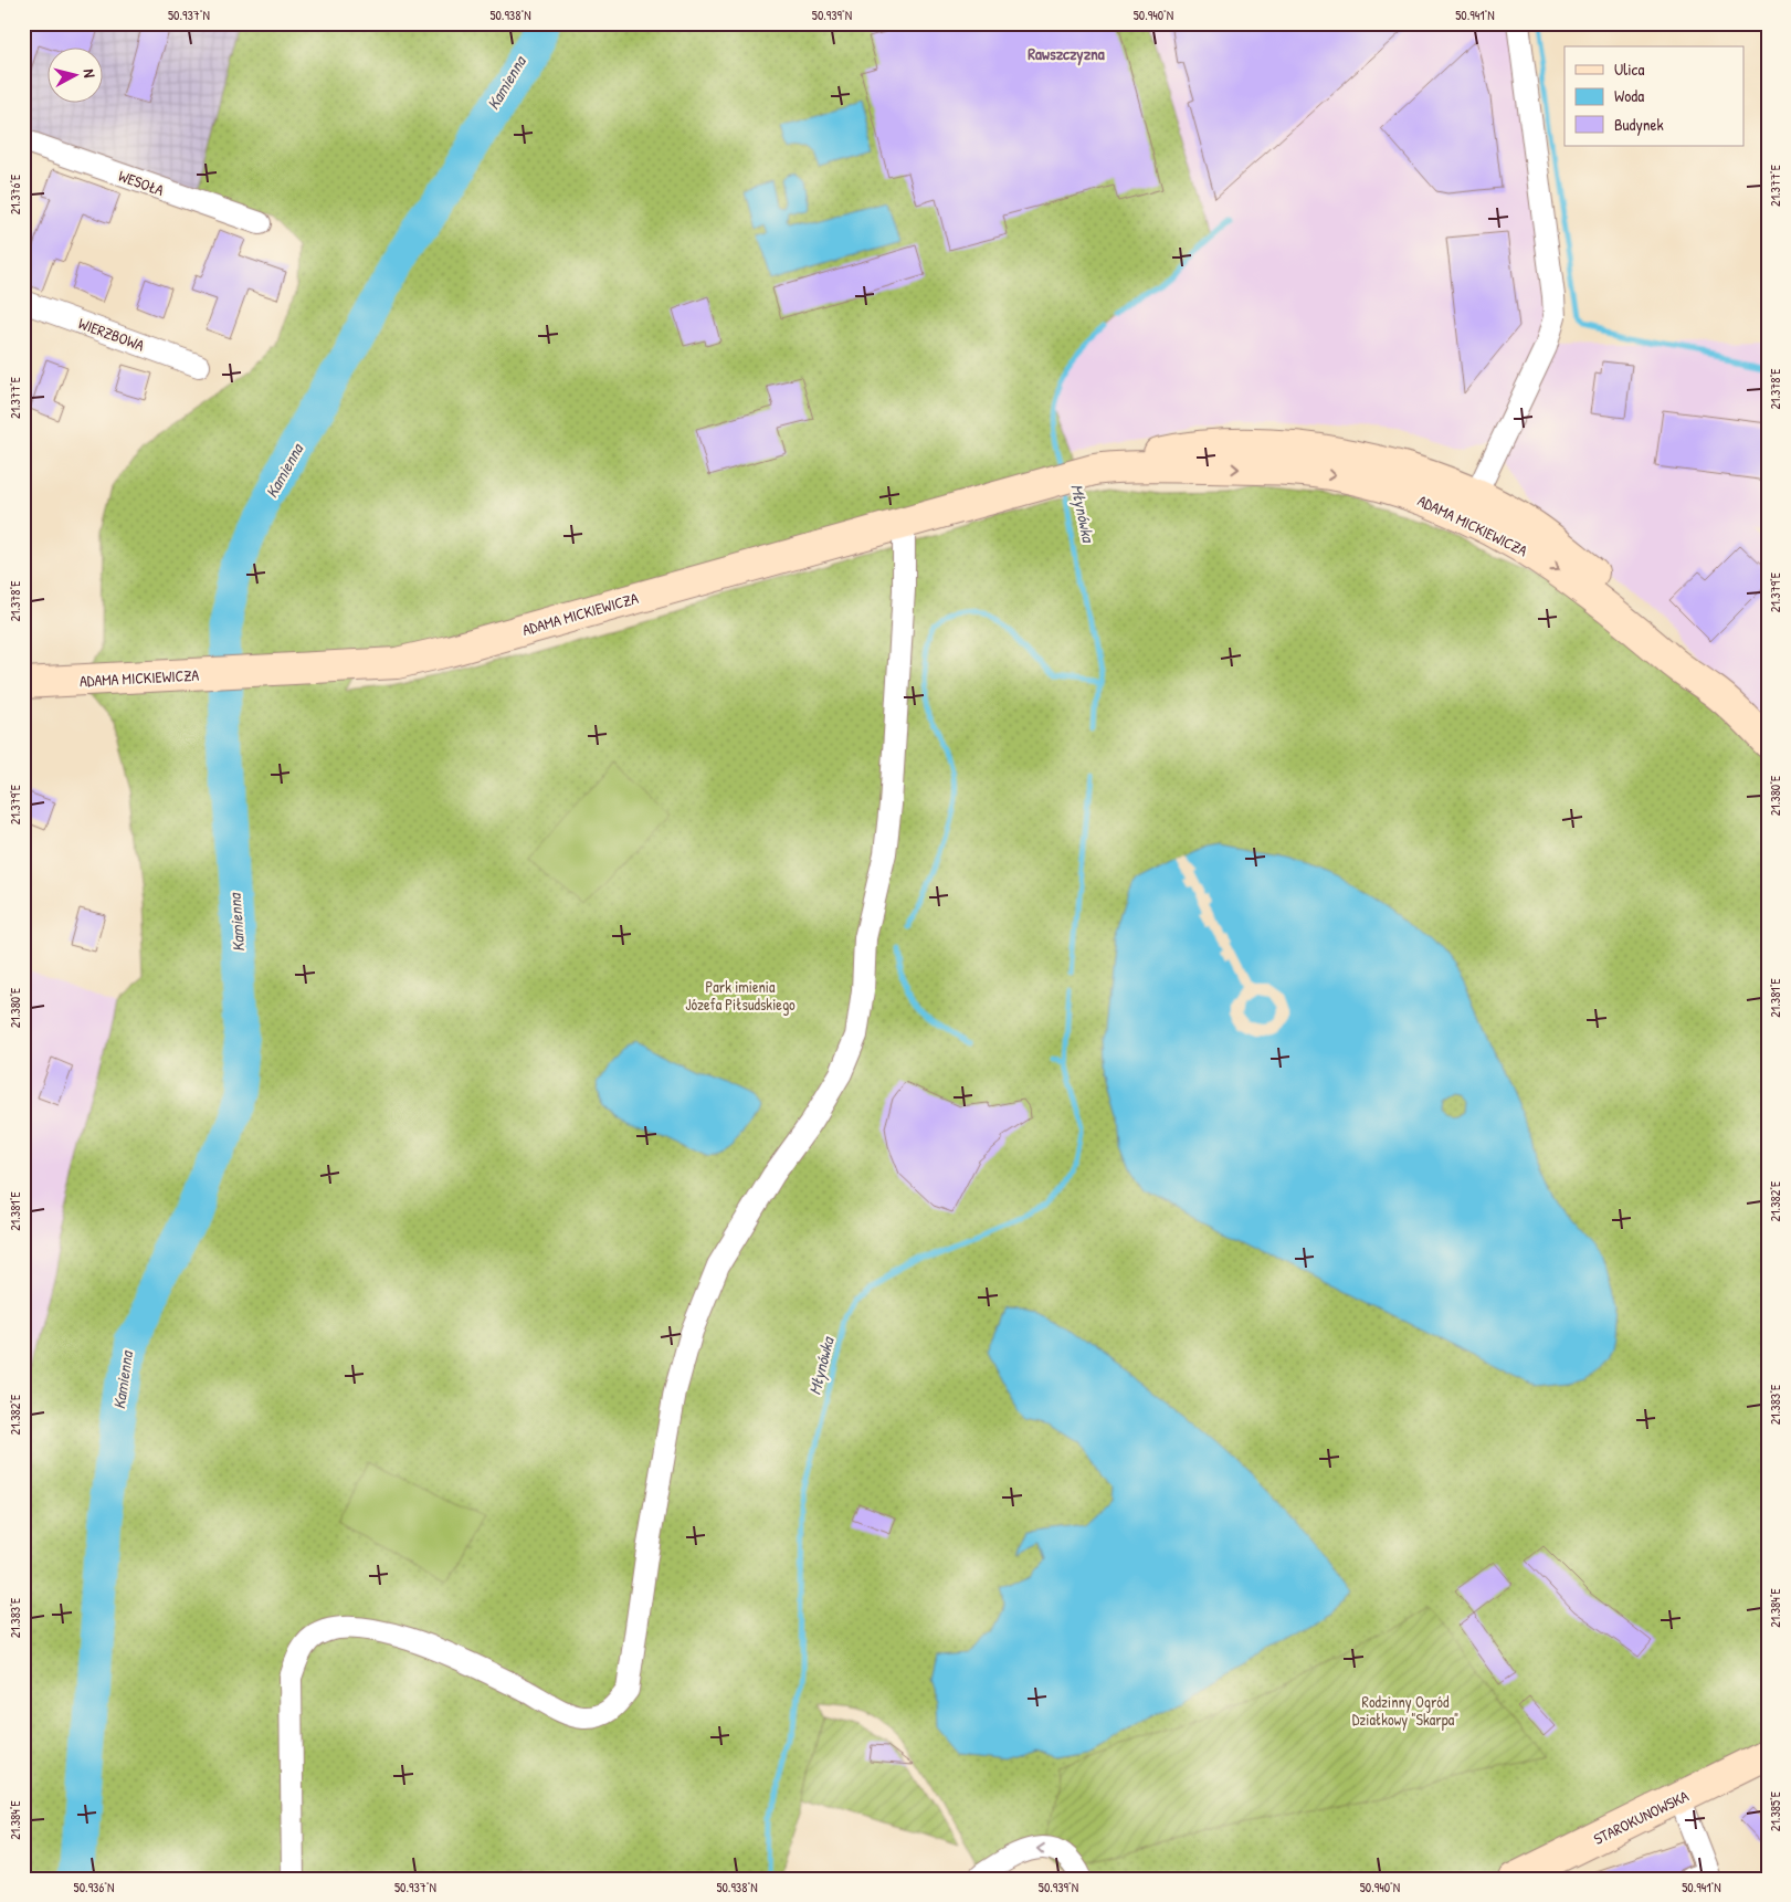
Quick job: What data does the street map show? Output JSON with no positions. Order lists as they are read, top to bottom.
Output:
{
  "streets": {
    "street": [
      "WESOŁA",
      "WIERZBOWA",
      "ADAMA MICKIEWICZA",
      "STAROKUNOWSKA"
    ]
  },
  "districts": ["Rawszczyzna"],
  "water": ["Kamienna", "Młynówka"],
  "parks": ["Park imienia Józefa Piłsudskiego", "Rodzinny Ogród Działkowy \"Skarpa\""],
  "legend": ["Ulica", "Woda", "Budynek"],
  "north": "right",
  "coordinates": [
    "50.937°N",
    "50.938°N",
    "50.939°N",
    "50.940°N",
    "50.941°N",
    "21.377°E",
    "21.376°E",
    "21.378°E",
    "21.379°E",
    "21.380°E",
    "21.381°E",
    "21.382°E",
    "21.383°E",
    "21.384°E",
    "21.385°E",
    "50.936°N"
  ]
}
